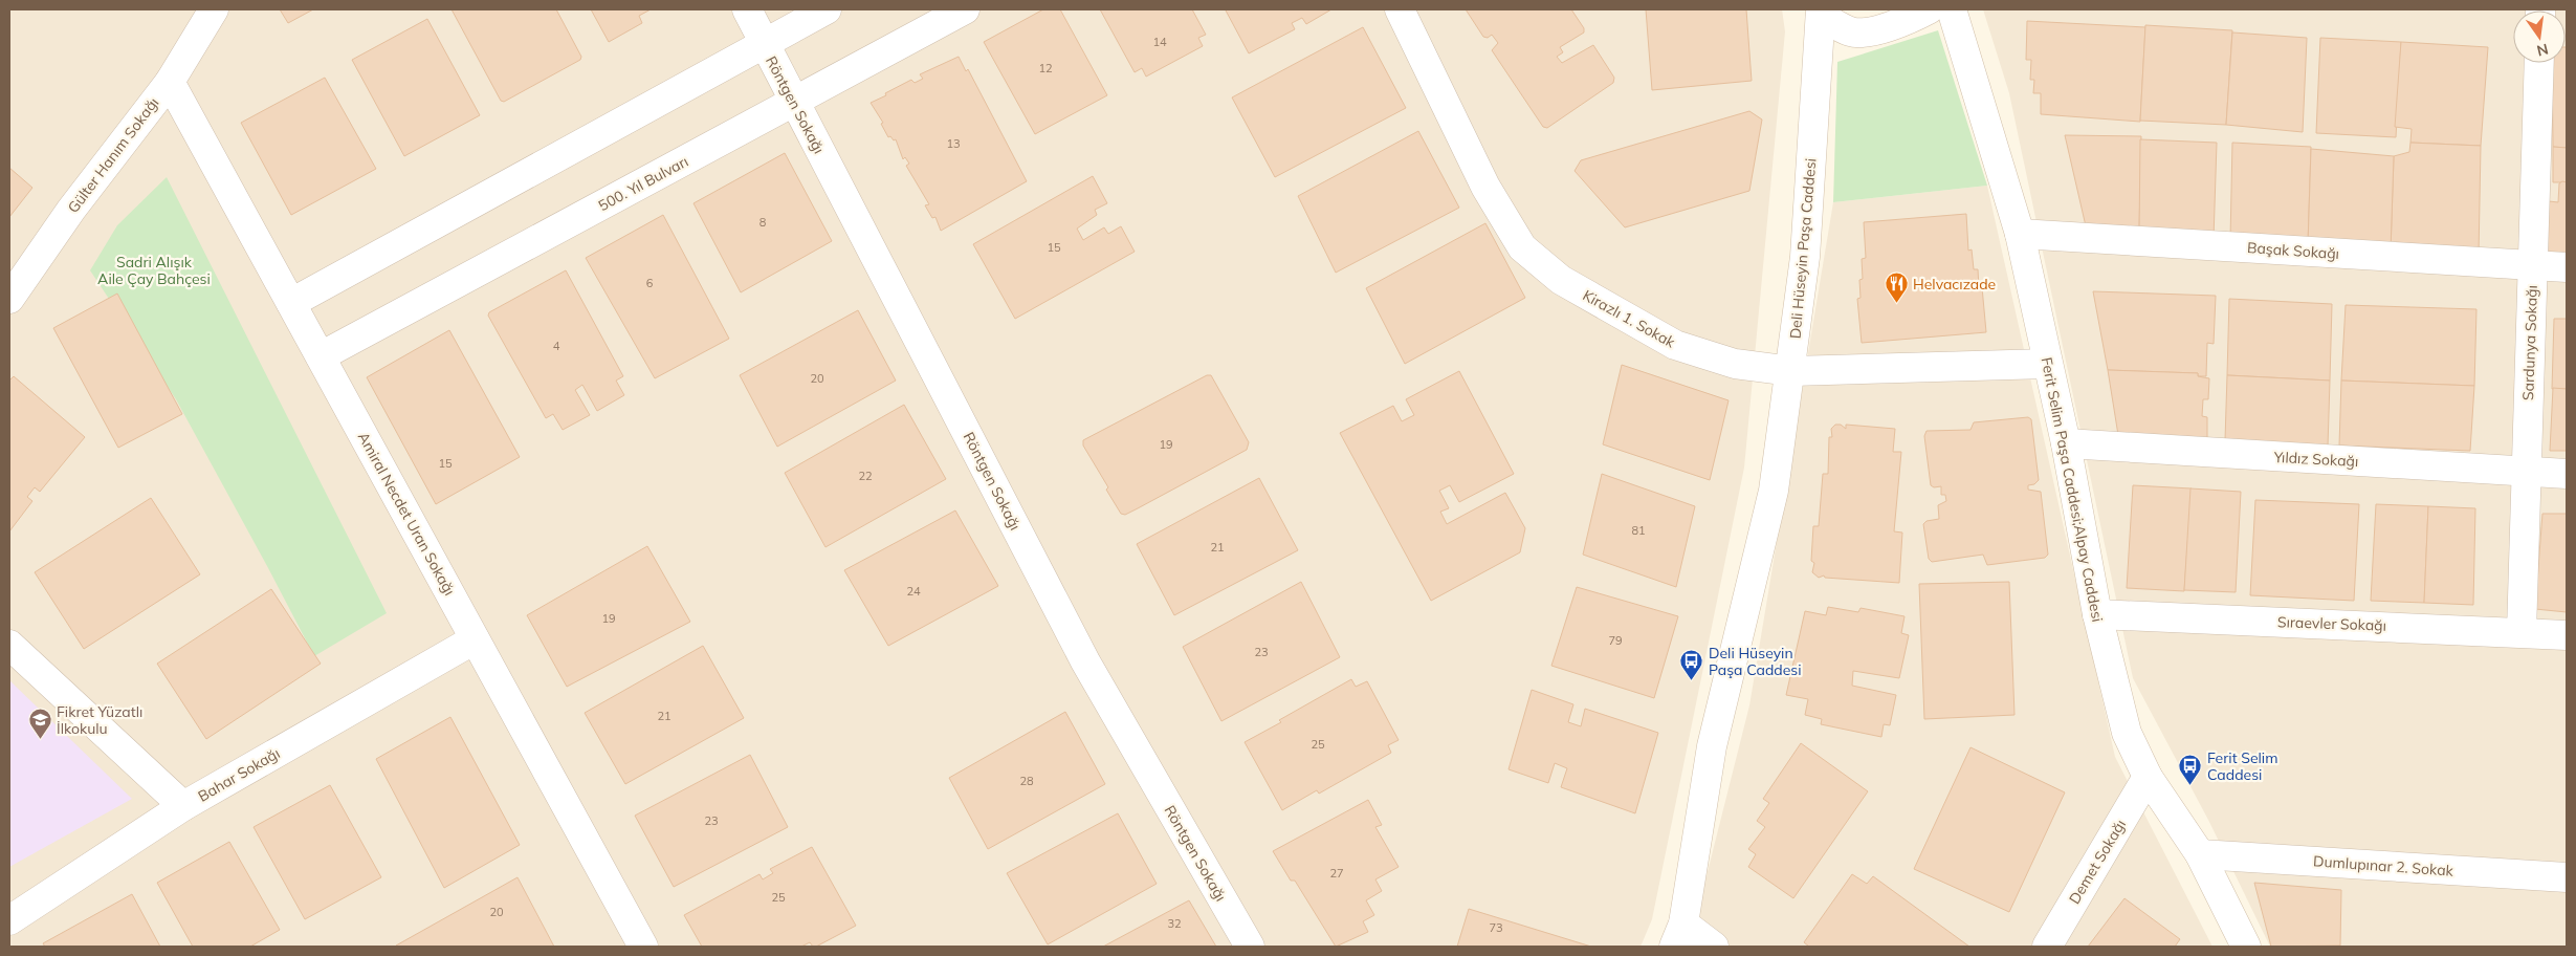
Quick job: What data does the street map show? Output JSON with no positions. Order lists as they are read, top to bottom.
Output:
{
  "streets": {
    "street": [
      "Röntgen Sokağı",
      "Gülter Hanım Sokağı",
      "500. Yıl Bulvarı",
      "Deli Hüseyin Paşa Caddesi",
      "Başak Sokağı",
      "Kirazlı 1. Sokak",
      "Sardunya Sokağı",
      "Yıldız Sokağı",
      "Ferit Selim Paşa Caddesi;Alpay Caddesi",
      "Amiral Necdet Uran Sokağı",
      "Sıraevler Sokağı",
      "Bahar Sokağı",
      "Demet Sokağı",
      "Dumlupınar 2. Sokak"
    ]
  },
  "crossings": [
    ["Röntgen Sokağı", "500. Yıl Bulvarı"],
    ["Gülter Hanım Sokağı", "Amiral Necdet Uran Sokağı"],
    ["500. Yıl Bulvarı", "Amiral Necdet Uran Sokağı"],
    ["Deli Hüseyin Paşa Caddesi", "Kirazlı 1. Sokak"],
    ["Başak Sokağı", "Sardunya Sokağı"],
    ["Başak Sokağı", "Ferit Selim Paşa Caddesi;Alpay Caddesi"],
    ["Kirazlı 1. Sokak", "Ferit Selim Paşa Caddesi;Alpay Caddesi"],
    ["Sardunya Sokağı", "Yıldız Sokağı"],
    ["Sardunya Sokağı", "Sıraevler Sokağı"],
    ["Yıldız Sokağı", "Ferit Selim Paşa Caddesi;Alpay Caddesi"],
    ["Ferit Selim Paşa Caddesi;Alpay Caddesi", "Sıraevler Sokağı"],
    ["Ferit Selim Paşa Caddesi;Alpay Caddesi", "Demet Sokağı"],
    ["Ferit Selim Paşa Caddesi;Alpay Caddesi", "Dumlupınar 2. Sokak"],
    ["Amiral Necdet Uran Sokağı", "Bahar Sokağı"]
  ],
  "parks": ["Sadri Alışık Aile Çay Bahçesi"],
  "places": {
    "restaurant": ["Helvacızade"],
    "bus stop": ["Deli Hüseyin Paşa Caddesi", "Ferit Selim Caddesi"],
    "school or university": ["Fikret Yüzatlı İlkokulu"]
  },
  "house_numbers": [
    "14",
    "12",
    "13",
    "8",
    "15",
    "6",
    "4",
    "20",
    "19",
    "15",
    "22",
    "81",
    "21",
    "24",
    "19",
    "79",
    "23",
    "21",
    "25",
    "28",
    "23",
    "27",
    "25",
    "20",
    "32",
    "73"
  ],
  "north": "bottom"
}
